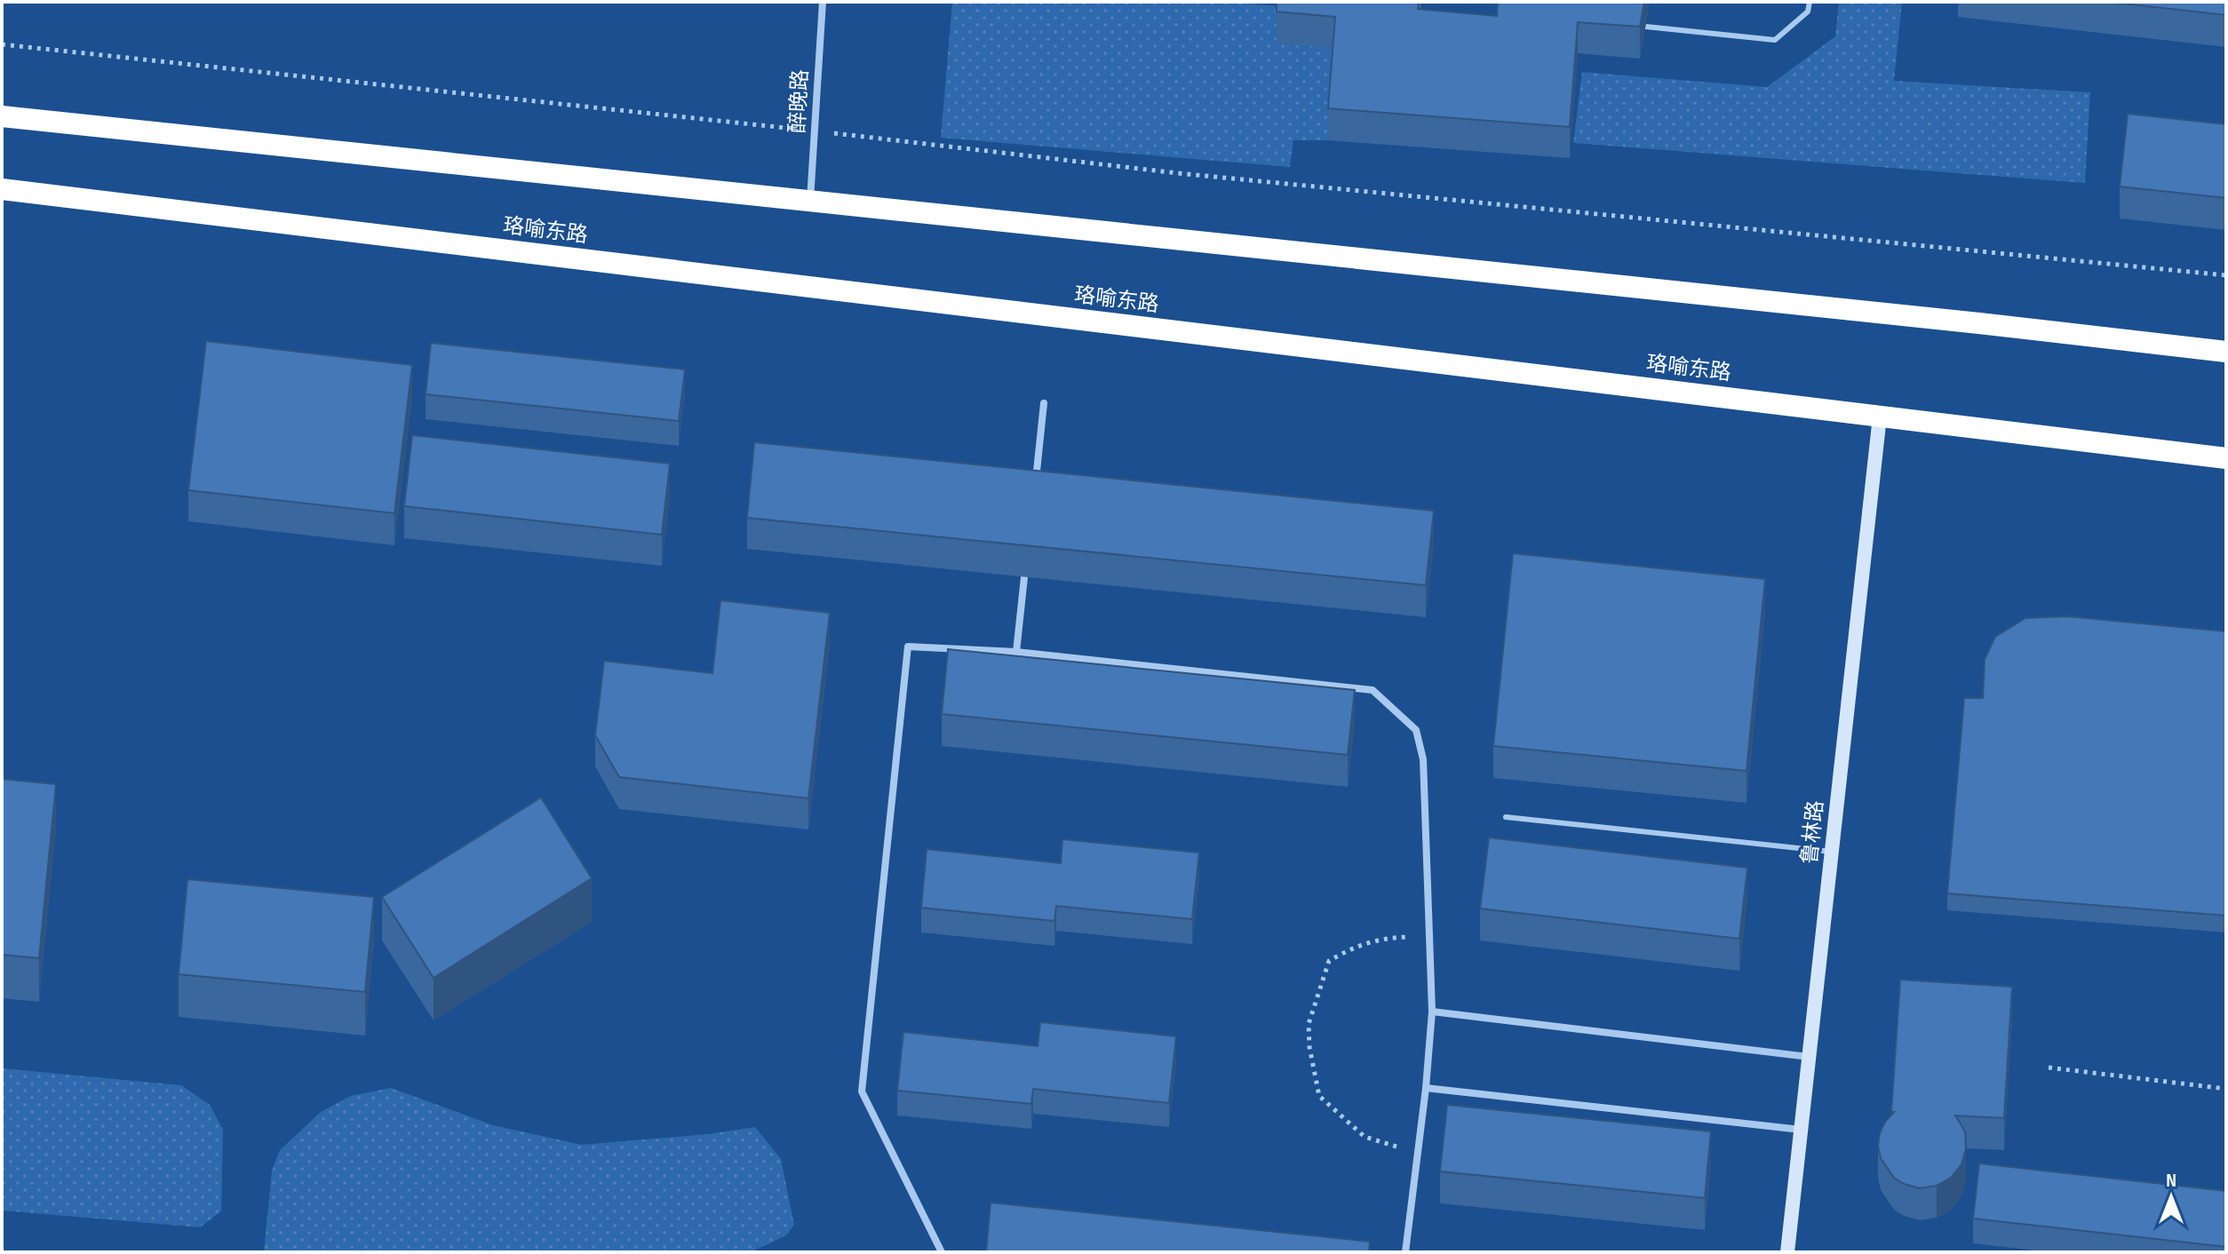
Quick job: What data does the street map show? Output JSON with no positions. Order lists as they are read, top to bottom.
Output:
{
  "streets": {
    "highway": ["珞喻东路"],
    "street": ["醉晚路", "鲁林路"]
  },
  "crossings": [
    ["珞喻东路", "鲁林路"]
  ],
  "north": "top"
}
